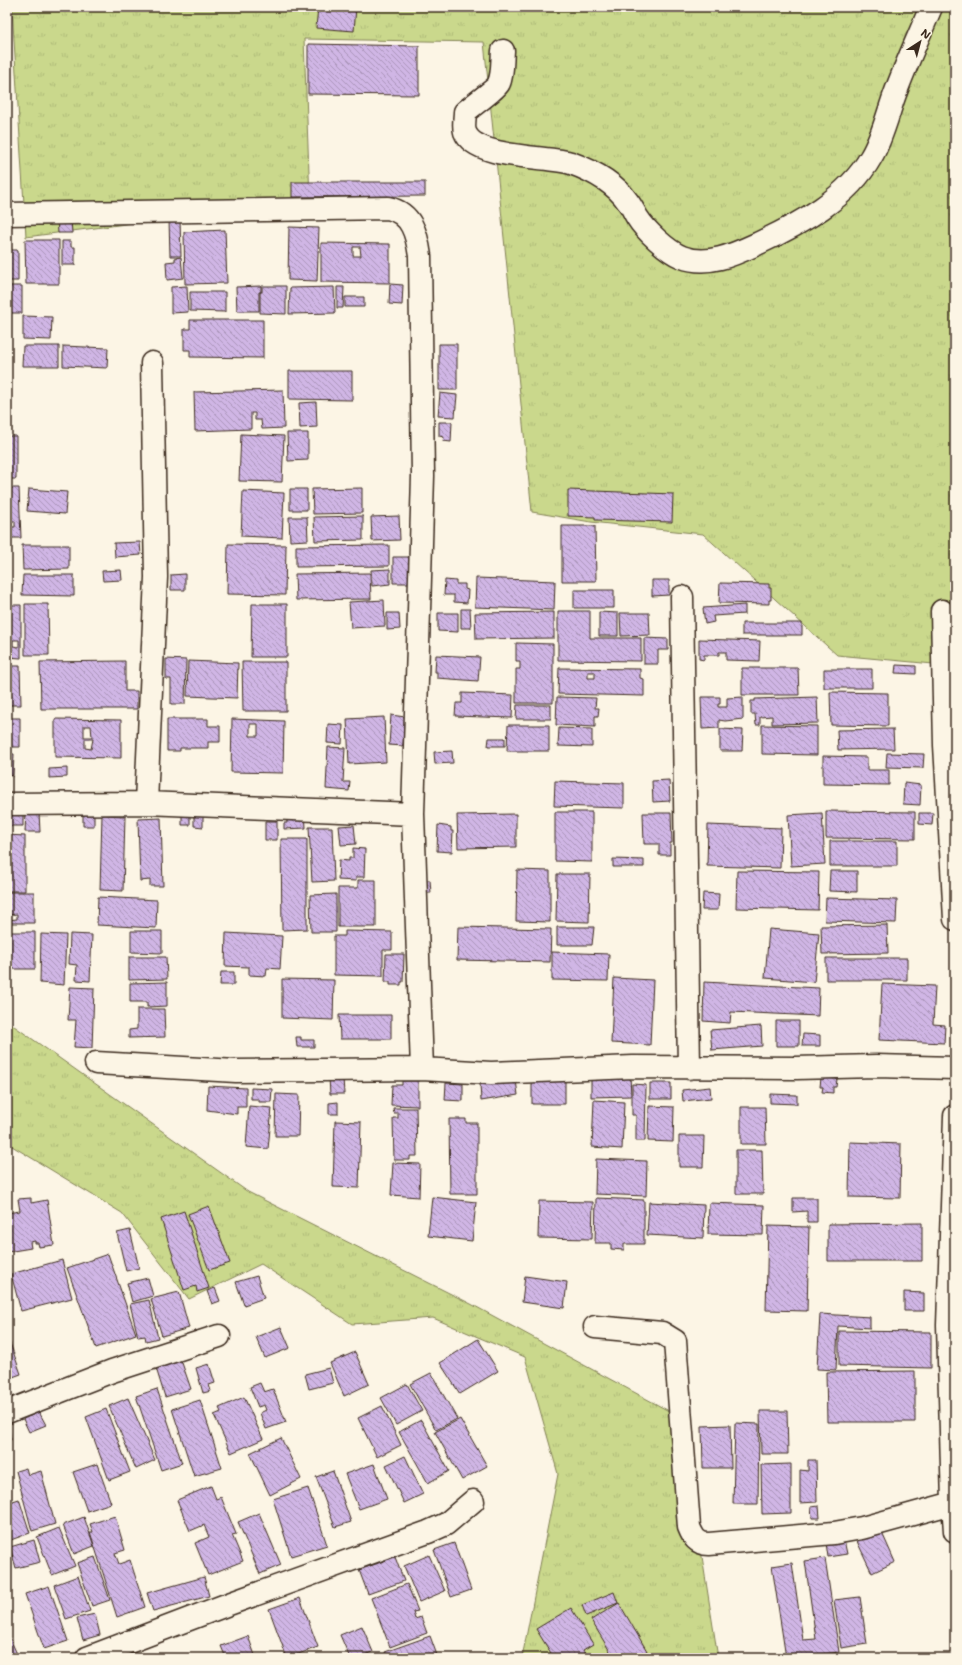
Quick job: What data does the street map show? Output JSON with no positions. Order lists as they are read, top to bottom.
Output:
{
  "north": "top right"
}
